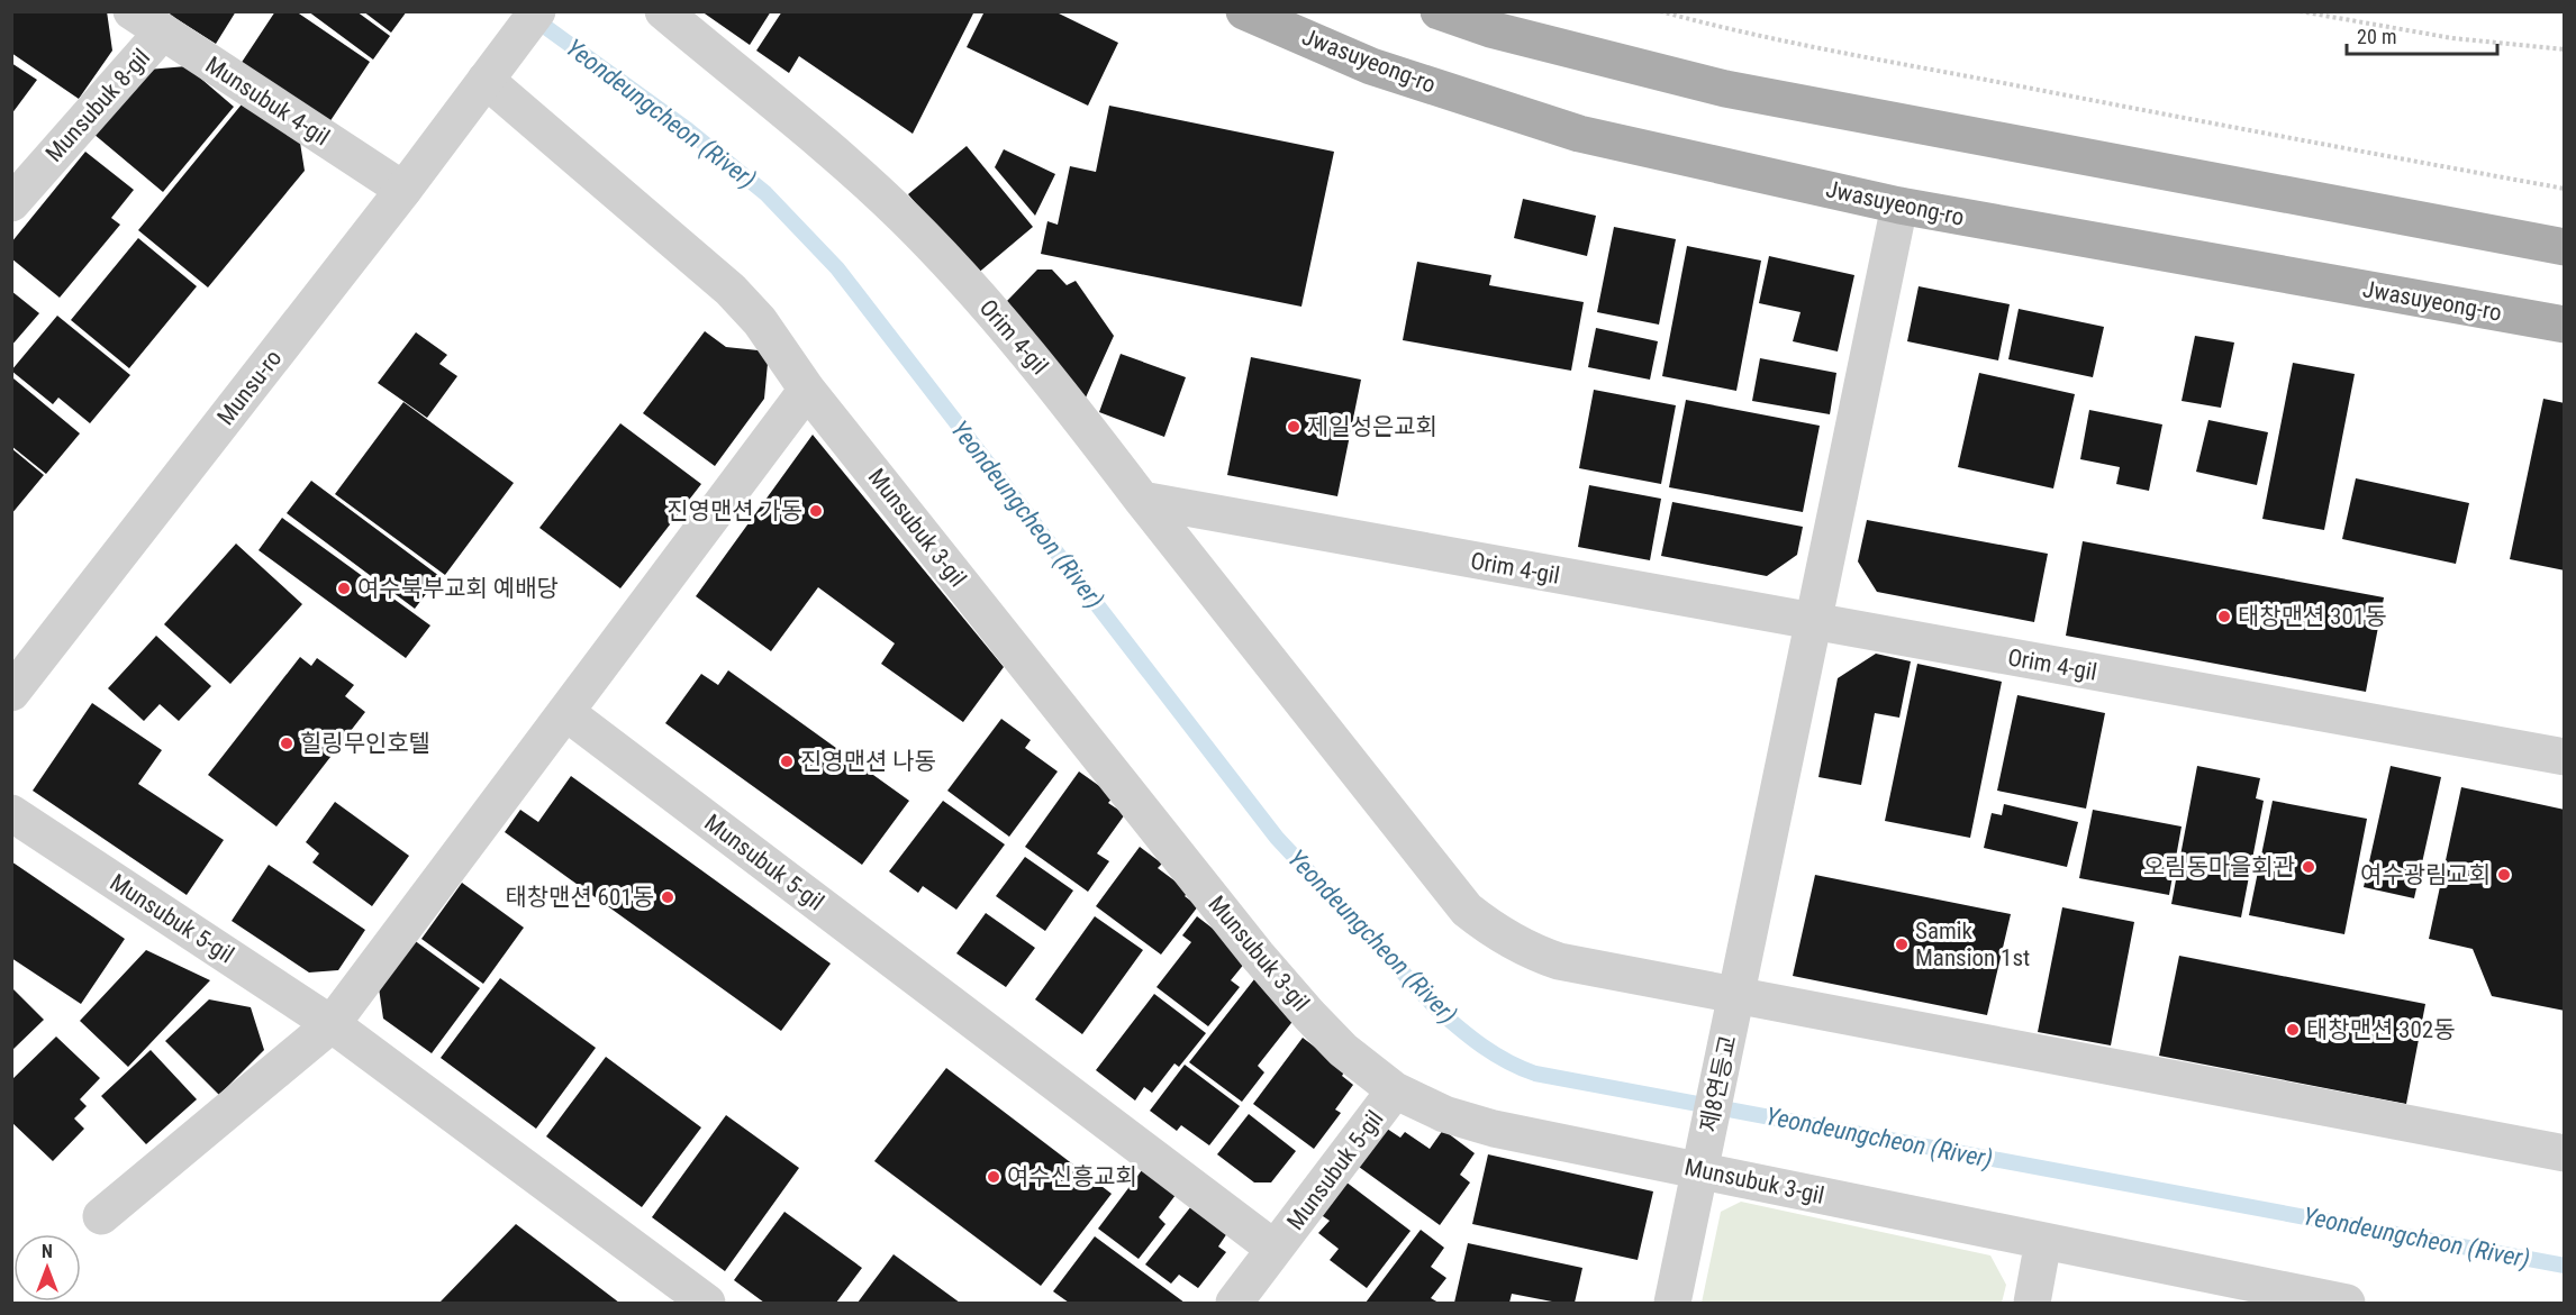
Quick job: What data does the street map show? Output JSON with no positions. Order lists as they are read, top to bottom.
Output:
{
  "streets": {
    "main road": ["Jwasuyeong-ro"],
    "street": [
      "Munsubuk 4-gil",
      "Munsubuk 8-gil",
      "Orim 4-gil",
      "Munsu-ro",
      "Munsubuk 3-gil",
      "Munsubuk 5-gil",
      "제8연등교"
    ]
  },
  "crossings": [
    ["Jwasuyeong-ro", "제8연등교"],
    ["Munsubuk 4-gil", "Munsubuk 8-gil"],
    ["Munsubuk 4-gil", "Munsu-ro"],
    ["Orim 4-gil", "제8연등교"],
    ["Munsu-ro", "Munsubuk 3-gil"],
    ["Munsubuk 3-gil", "Munsubuk 5-gil"],
    ["Munsubuk 3-gil", "제8연등교"]
  ],
  "water": ["Yeondeungcheon (River)"],
  "places": [
    "제일성은교회",
    "진영맨션 가동",
    "여수북부교회 예배당",
    "태창맨션 301동",
    "힐링무인호텔",
    "진영맨션 나동",
    "오림동마을회관",
    "여수광림교회",
    "태창맨션 601동",
    "Samik Mansion 1st",
    "태창맨션 302동",
    "여수신흥교회"
  ],
  "scale_bar": "20 m",
  "north": "top"
}
